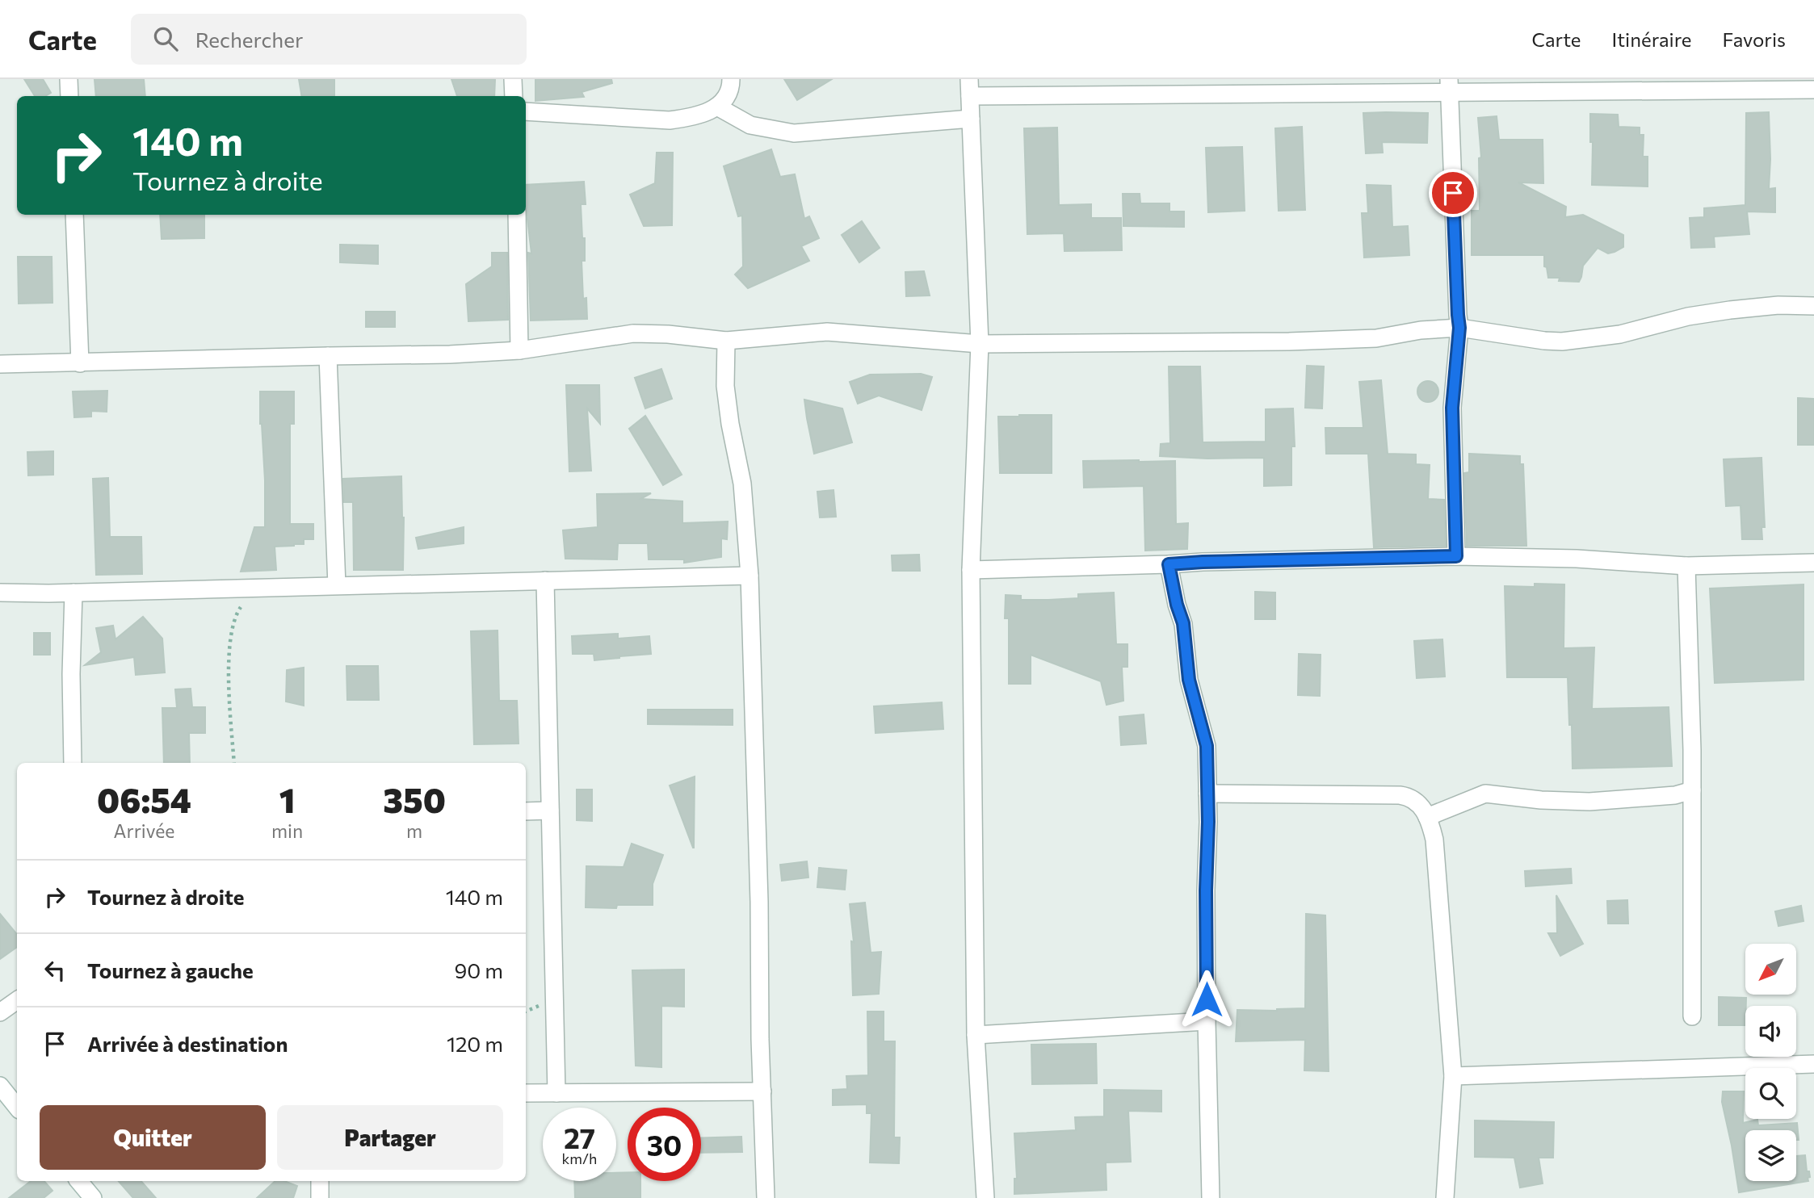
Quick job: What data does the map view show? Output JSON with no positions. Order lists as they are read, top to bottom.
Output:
{
  "north": "bottom left",
  "page": {
    "header": "Carte",
    "search": "Rechercher",
    "nav": ["Carte", "Itinéraire", "Favoris"],
    "turn": ["140 m", "Tournez à droite"],
    "eta": [
      "06:54",
      "Arrivée",
      "1",
      "min",
      "350",
      "m"
    ],
    "list": [
      {
        "name": "Tournez à droite",
        "value": "140 m"
      },
      {
        "name": "Tournez à gauche",
        "value": "90 m"
      },
      {
        "name": "Arrivée à destination",
        "value": "120 m"
      }
    ],
    "buttons": ["Quitter", "Partager"],
    "speed": "27 km/h",
    "limit": "30"
  }
}
